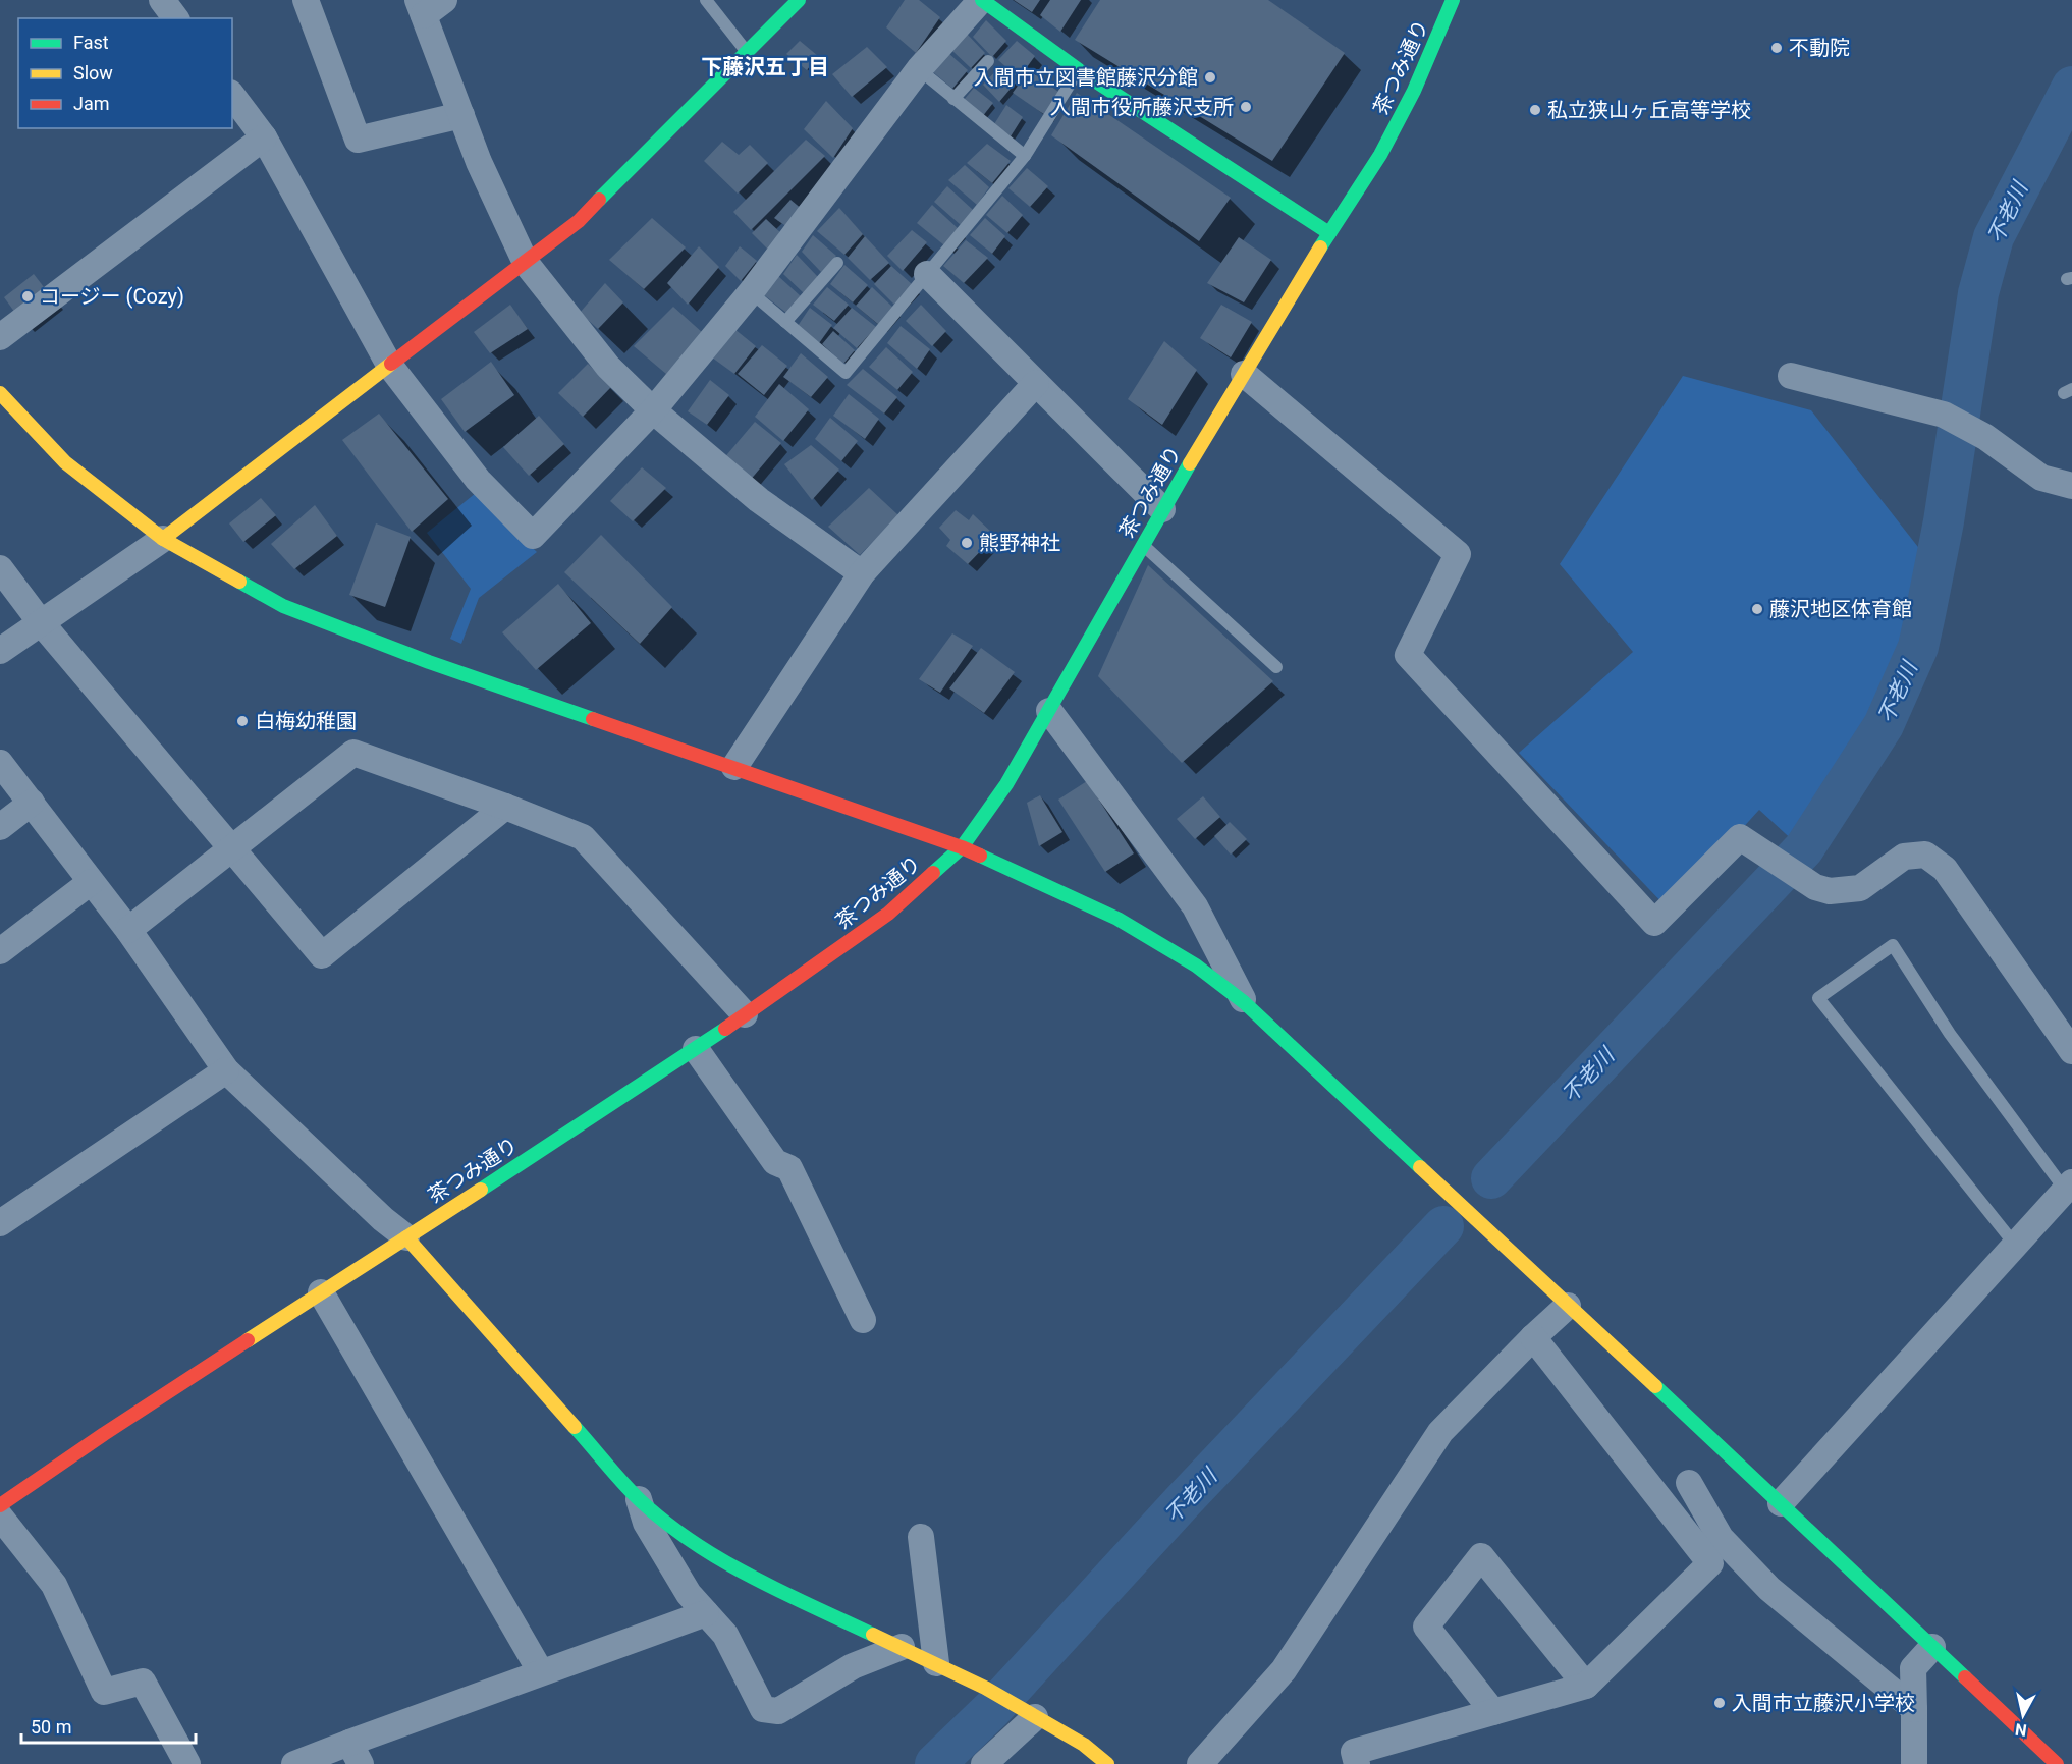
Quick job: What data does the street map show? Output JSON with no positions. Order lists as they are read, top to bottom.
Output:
{
  "streets": {
    "street": ["茶つみ通り"]
  },
  "districts": ["下藤沢五丁目"],
  "water": ["不老川"],
  "places": [
    "不動院",
    "入間市立図書館藤沢分館",
    "入間市役所藤沢支所",
    "私立狭山ヶ丘高等学校",
    "コージー (Cozy)",
    "熊野神社",
    "藤沢地区体育館",
    "白梅幼稚園",
    "入間市立藤沢小学校"
  ],
  "legend": ["Fast", "Slow", "Jam"],
  "scale_bar": "50 m",
  "north": "bottom"
}
